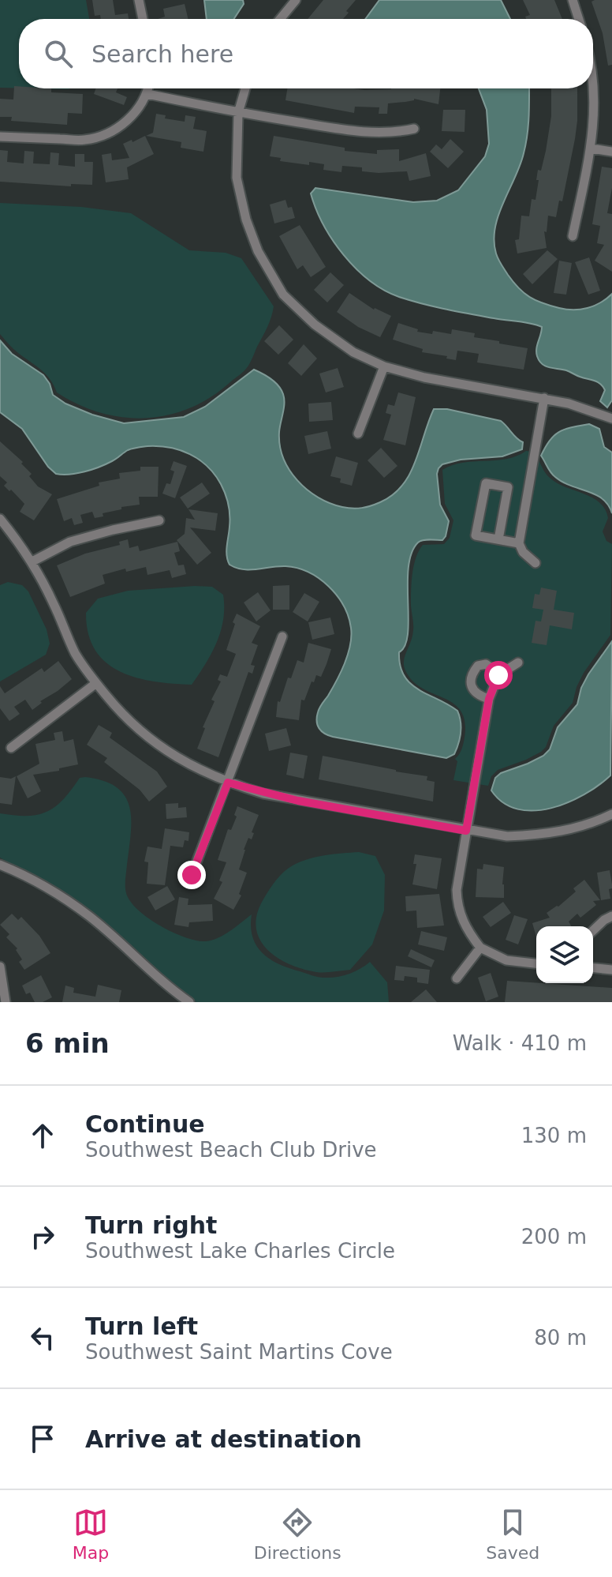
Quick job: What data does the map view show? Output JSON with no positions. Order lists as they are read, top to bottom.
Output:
{
  "page": {
    "search": "Search here",
    "heading": ["6 min", "Walk · 410 m"],
    "list": [
      ["Continue", "Southwest Beach Club Drive", "130 m"],
      ["Turn right", "Southwest Lake Charles Circle", "200 m"],
      ["Turn left", "Southwest Saint Martins Cove", "80 m"],
      "Arrive at destination"
    ],
    "nav": ["Map", "Directions", "Saved"]
  }
}
